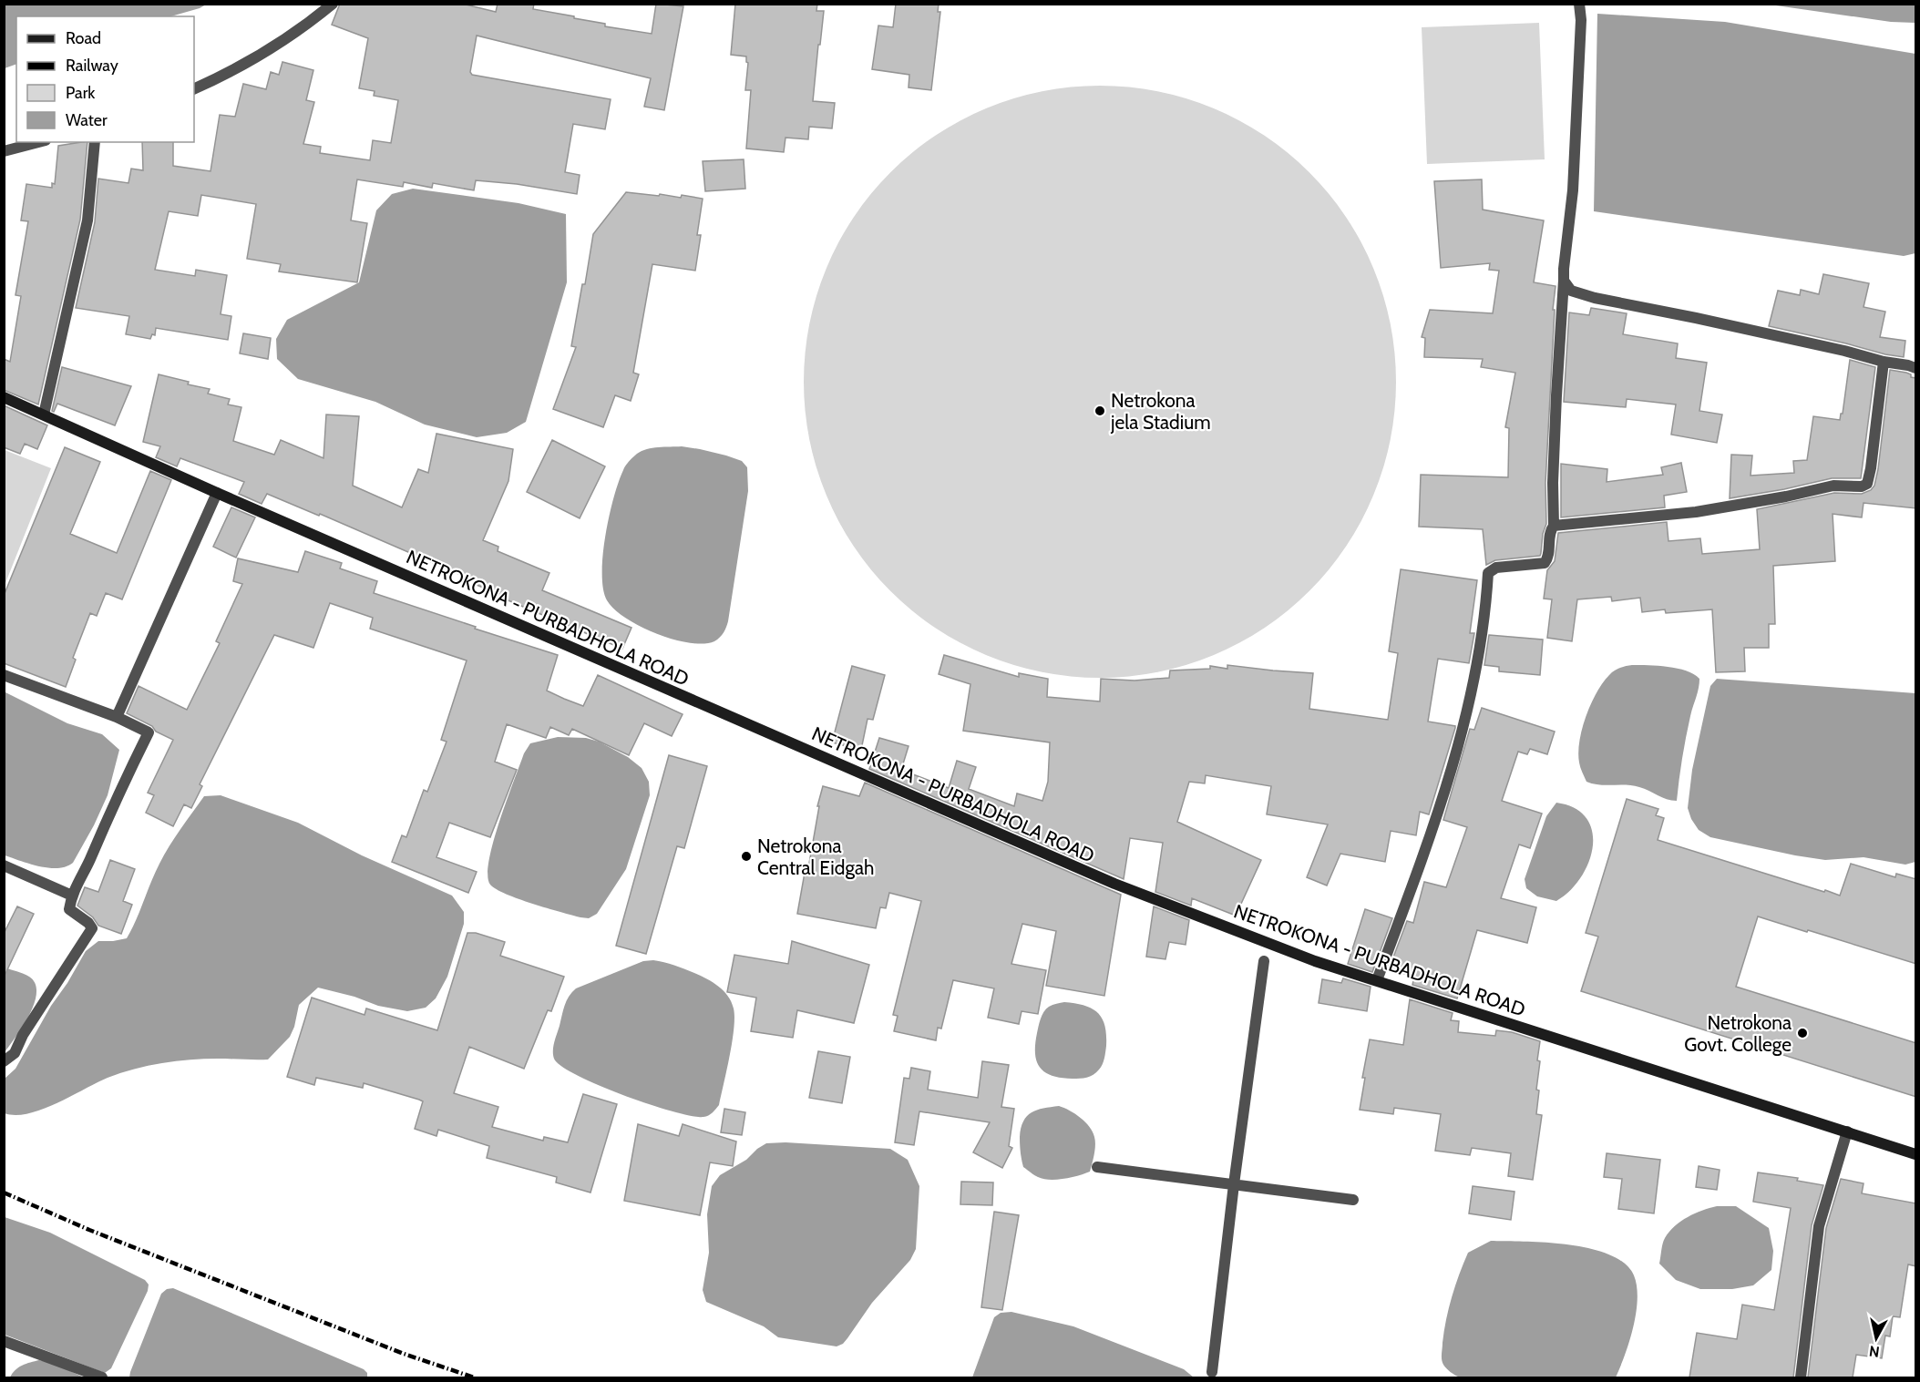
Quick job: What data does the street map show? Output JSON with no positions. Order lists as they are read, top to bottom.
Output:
{
  "streets": {
    "main road": ["NETROKONA - PURBADHOLA ROAD"]
  },
  "places": ["Netrokona jela Stadium", "Netrokona Central Eidgah", "Netrokona Govt. College"],
  "legend": [
    "Road",
    "Railway",
    "Park",
    "Water"
  ],
  "north": "bottom"
}
